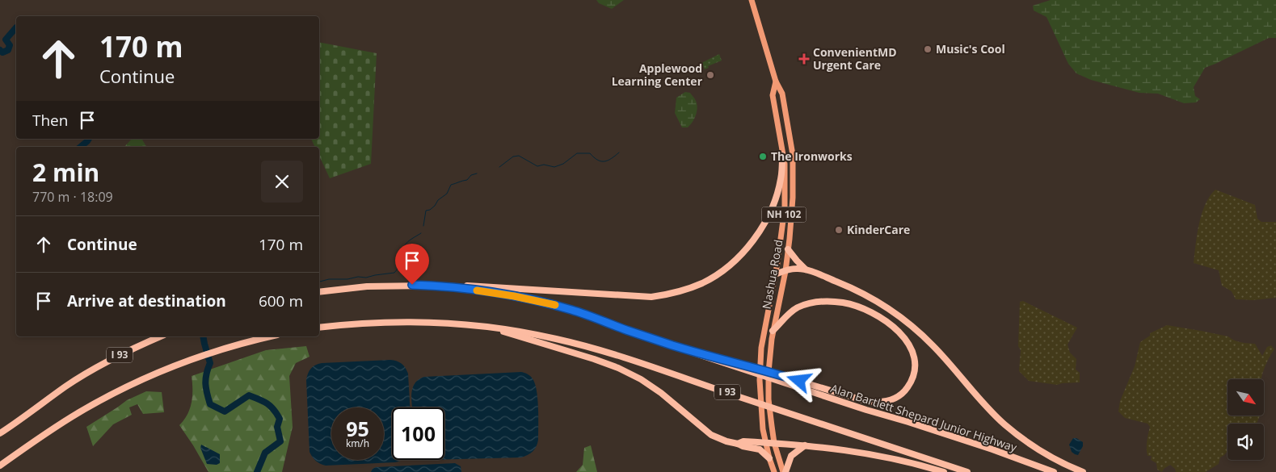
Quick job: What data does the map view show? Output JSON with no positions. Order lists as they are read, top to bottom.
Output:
{
  "streets": {
    "highway": ["I 93", "Alan Bartlett Shepard Junior Highway"],
    "main road": ["NH 102", "Nashua Road"]
  },
  "places": {
    "other": [
      "Music's Cool",
      "Applewood Learning Center",
      "The Ironworks",
      "KinderCare"
    ],
    "health": ["ConvenientMD Urgent Care"]
  },
  "north": "bottom right",
  "page": {
    "turn": ["170 m", "Continue"],
    "then": "Then",
    "heading": ["2 min", "770 m · 18:09"],
    "list": [
      {
        "name": "Continue",
        "value": "170 m"
      },
      {
        "name": "Arrive at destination",
        "value": "600 m"
      }
    ],
    "speed": "95 km/h",
    "limit": "100"
  }
}
